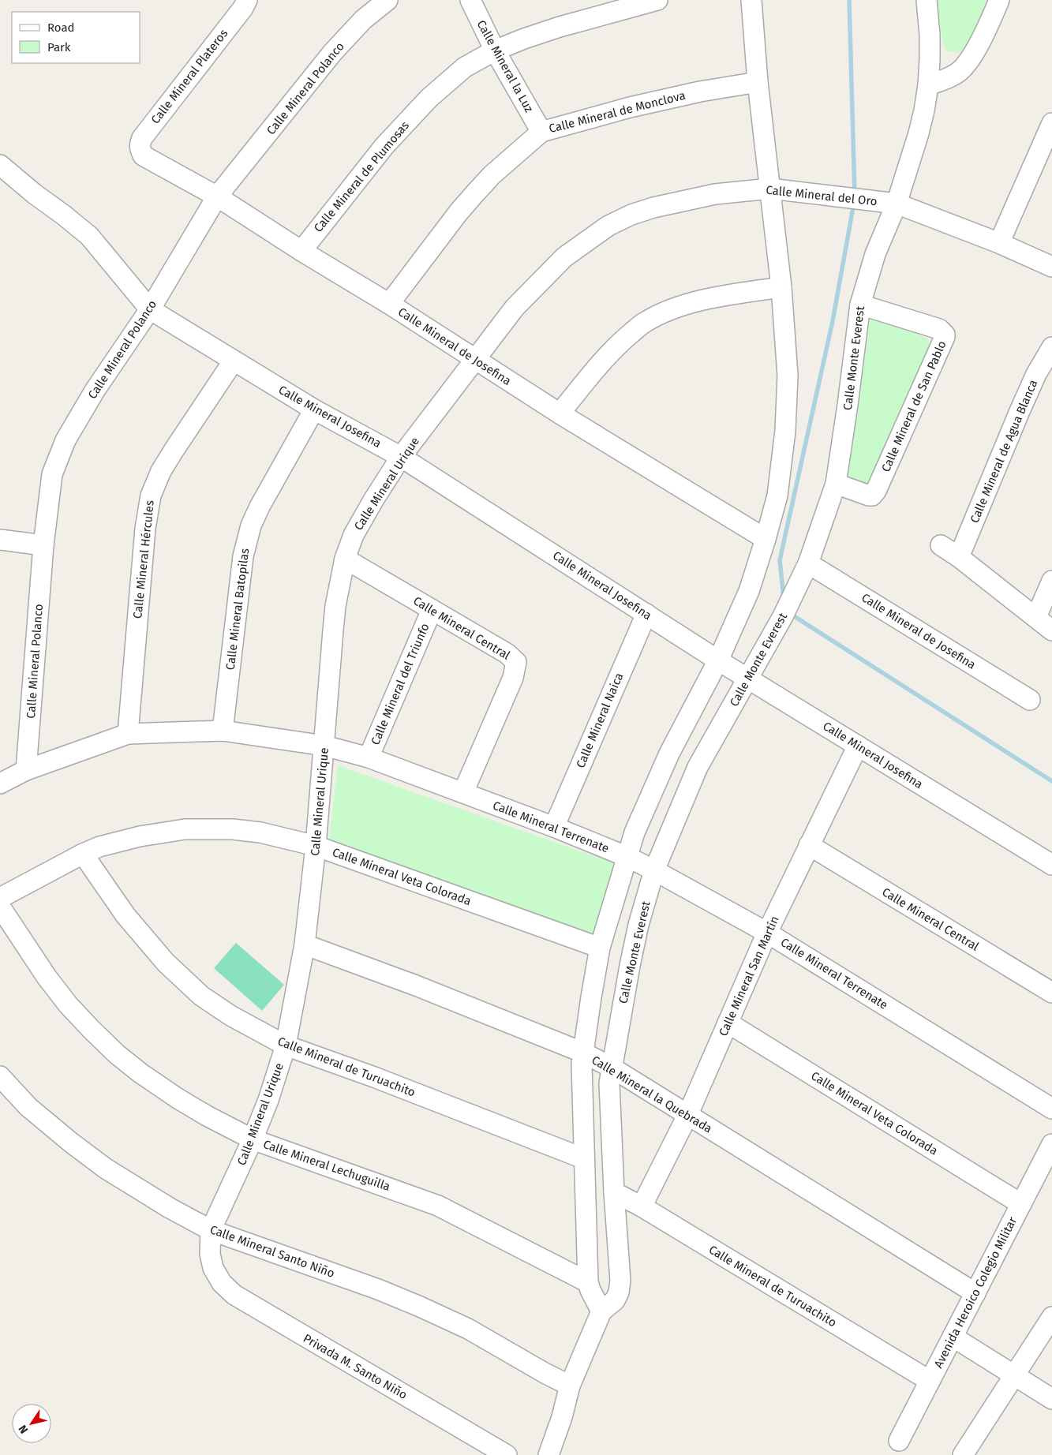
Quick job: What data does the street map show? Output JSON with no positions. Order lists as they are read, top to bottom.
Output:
{
  "streets": {
    "street": [
      "Calle Mineral la Luz",
      "Calle Mineral Plateros",
      "Calle Mineral Polanco",
      "Calle Mineral de Monclova",
      "Calle Mineral de Plumosas",
      "Calle Mineral del Oro",
      "Calle Mineral de Josefina",
      "Calle Monte Everest",
      "Calle Mineral de San Pablo",
      "Calle Mineral Josefina",
      "Calle Mineral de Agua Blanca",
      "Calle Mineral Urique",
      "Calle Mineral Hércules",
      "Calle Mineral Batopilas",
      "Calle Mineral Central",
      "Calle Mineral del Triunfo",
      "Calle Mineral Naica",
      "Calle Mineral Terrenate",
      "Calle Mineral Veta Colorada",
      "Calle Mineral San Martín",
      "Calle Mineral de Turuachito",
      "Calle Mineral la Quebrada",
      "Calle Mineral Lechuguilla",
      "Calle Mineral Santo Niño",
      "Avenida Heroico Colegio Militar",
      "Privada M. Santo Niño"
    ]
  },
  "crossings": [
    ["Calle Mineral la Luz", "Calle Mineral de Monclova"],
    ["Calle Mineral la Luz", "Calle Mineral de Plumosas"],
    ["Calle Mineral Plateros", "Calle Mineral de Josefina"],
    ["Calle Mineral Polanco", "Calle Mineral de Josefina"],
    ["Calle Mineral Polanco", "Calle Mineral Josefina"],
    ["Calle Mineral Polanco", "Calle Mineral Terrenate"],
    ["Calle Mineral de Monclova", "Calle Mineral de Josefina"],
    ["Calle Mineral de Plumosas", "Calle Mineral de Josefina"],
    ["Calle Mineral del Oro", "Calle Mineral de Josefina"],
    ["Calle Mineral del Oro", "Calle Monte Everest"],
    ["Calle Mineral del Oro", "Calle Mineral Urique"],
    ["Calle Mineral de Josefina", "Calle Monte Everest"],
    ["Calle Mineral de Josefina", "Calle Mineral Urique"],
    ["Calle Monte Everest", "Calle Mineral de San Pablo"],
    ["Calle Monte Everest", "Calle Mineral Josefina"],
    ["Calle Monte Everest", "Calle Mineral Terrenate"],
    ["Calle Monte Everest", "Calle Mineral de Turuachito"],
    ["Calle Monte Everest", "Calle Mineral la Quebrada"],
    ["Calle Monte Everest", "Calle Mineral Santo Niño"],
    ["Calle Mineral Josefina", "Calle Mineral Urique"],
    ["Calle Mineral Josefina", "Calle Mineral Hércules"],
    ["Calle Mineral Josefina", "Calle Mineral Batopilas"],
    ["Calle Mineral Josefina", "Calle Mineral Naica"],
    ["Calle Mineral Josefina", "Calle Mineral San Martín"],
    ["Calle Mineral Urique", "Calle Mineral Central"],
    ["Calle Mineral Urique", "Calle Mineral Terrenate"],
    ["Calle Mineral Urique", "Calle Mineral Veta Colorada"],
    ["Calle Mineral Urique", "Calle Mineral de Turuachito"],
    ["Calle Mineral Urique", "Calle Mineral la Quebrada"],
    ["Calle Mineral Urique", "Calle Mineral Lechuguilla"],
    ["Calle Mineral Urique", "Calle Mineral Santo Niño"],
    ["Calle Mineral Urique", "Privada M. Santo Niño"],
    ["Calle Mineral Hércules", "Calle Mineral Terrenate"],
    ["Calle Mineral Batopilas", "Calle Mineral Terrenate"],
    ["Calle Mineral Central", "Calle Mineral del Triunfo"],
    ["Calle Mineral Central", "Calle Mineral Terrenate"],
    ["Calle Mineral Central", "Calle Mineral San Martín"],
    ["Calle Mineral del Triunfo", "Calle Mineral Terrenate"],
    ["Calle Mineral Naica", "Calle Mineral Terrenate"],
    ["Calle Mineral Terrenate", "Calle Mineral San Martín"],
    ["Calle Mineral Veta Colorada", "Calle Mineral San Martín"],
    ["Calle Mineral Veta Colorada", "Calle Mineral de Turuachito"],
    ["Calle Mineral Veta Colorada", "Avenida Heroico Colegio Militar"],
    ["Calle Mineral San Martín", "Calle Mineral de Turuachito"],
    ["Calle Mineral San Martín", "Calle Mineral la Quebrada"],
    ["Calle Mineral de Turuachito", "Avenida Heroico Colegio Militar"],
    ["Calle Mineral la Quebrada", "Avenida Heroico Colegio Militar"]
  ],
  "legend": ["Road", "Park"],
  "north": "bottom left"
}
